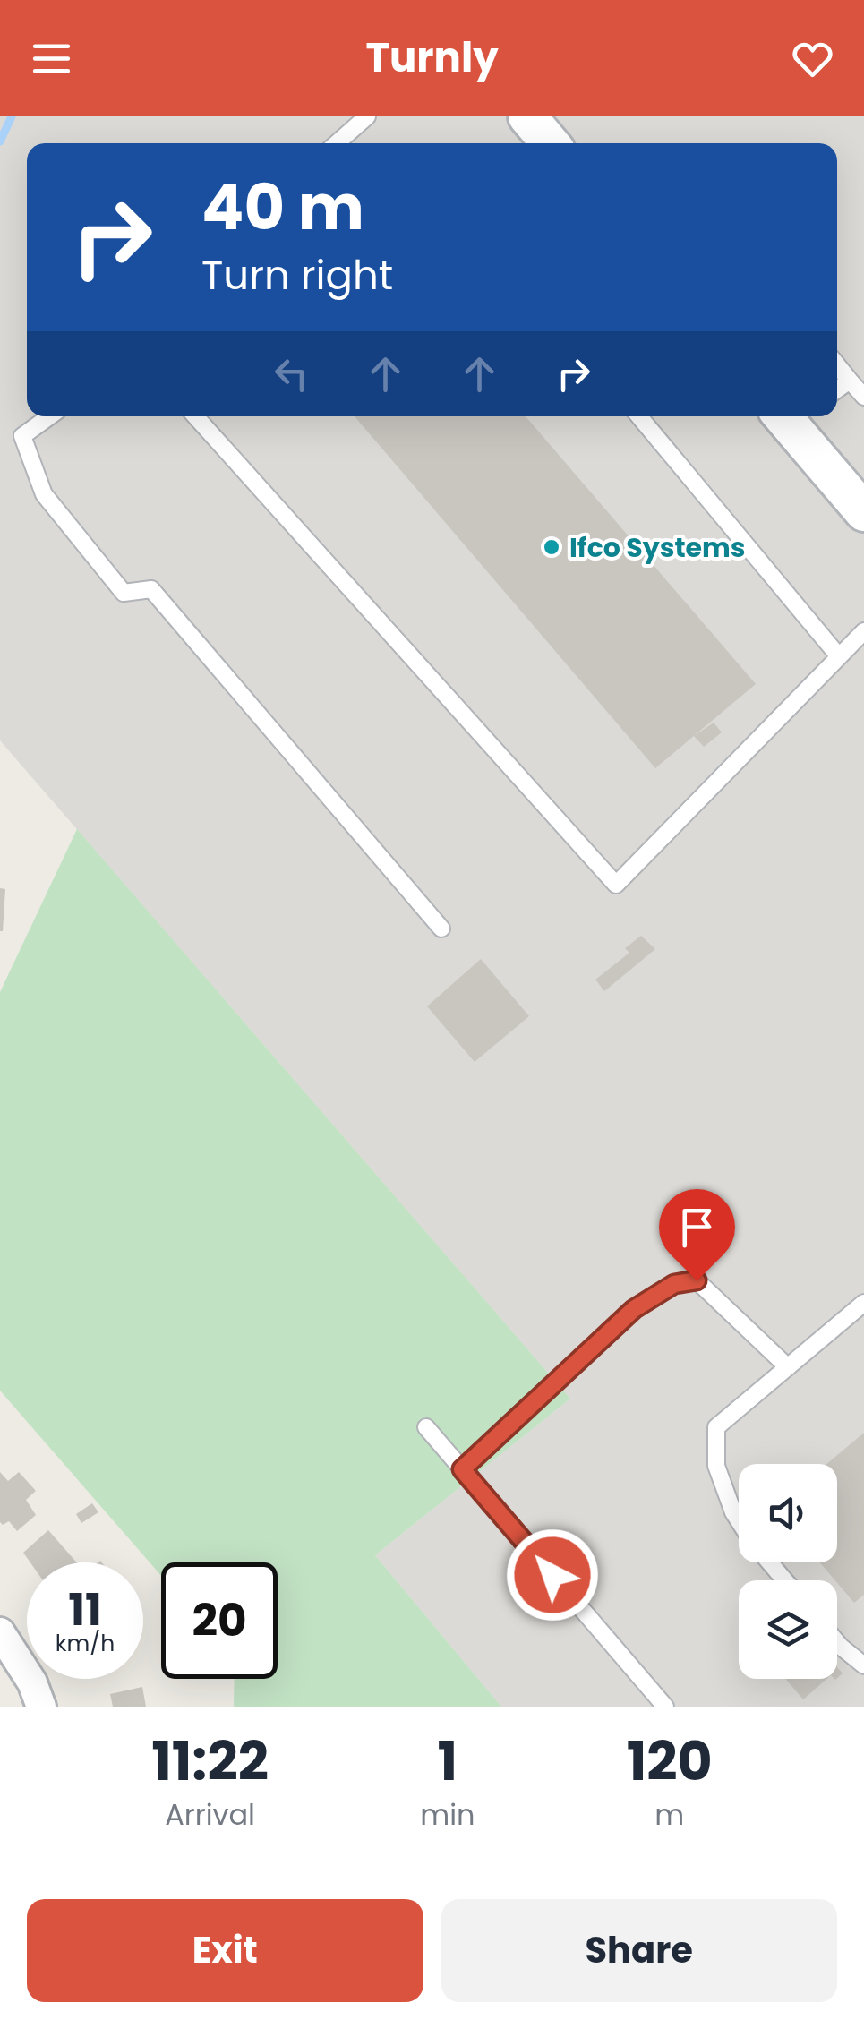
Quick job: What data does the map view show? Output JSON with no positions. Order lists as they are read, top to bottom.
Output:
{
  "places": ["Ifco Systems"],
  "page": {
    "header": "Turnly",
    "turn": ["40 m", "Turn right"],
    "speed": "11 km/h",
    "limit": "20",
    "eta": [
      "11:22",
      "Arrival",
      "1",
      "min",
      "120",
      "m"
    ],
    "buttons": ["Exit", "Share"]
  }
}
